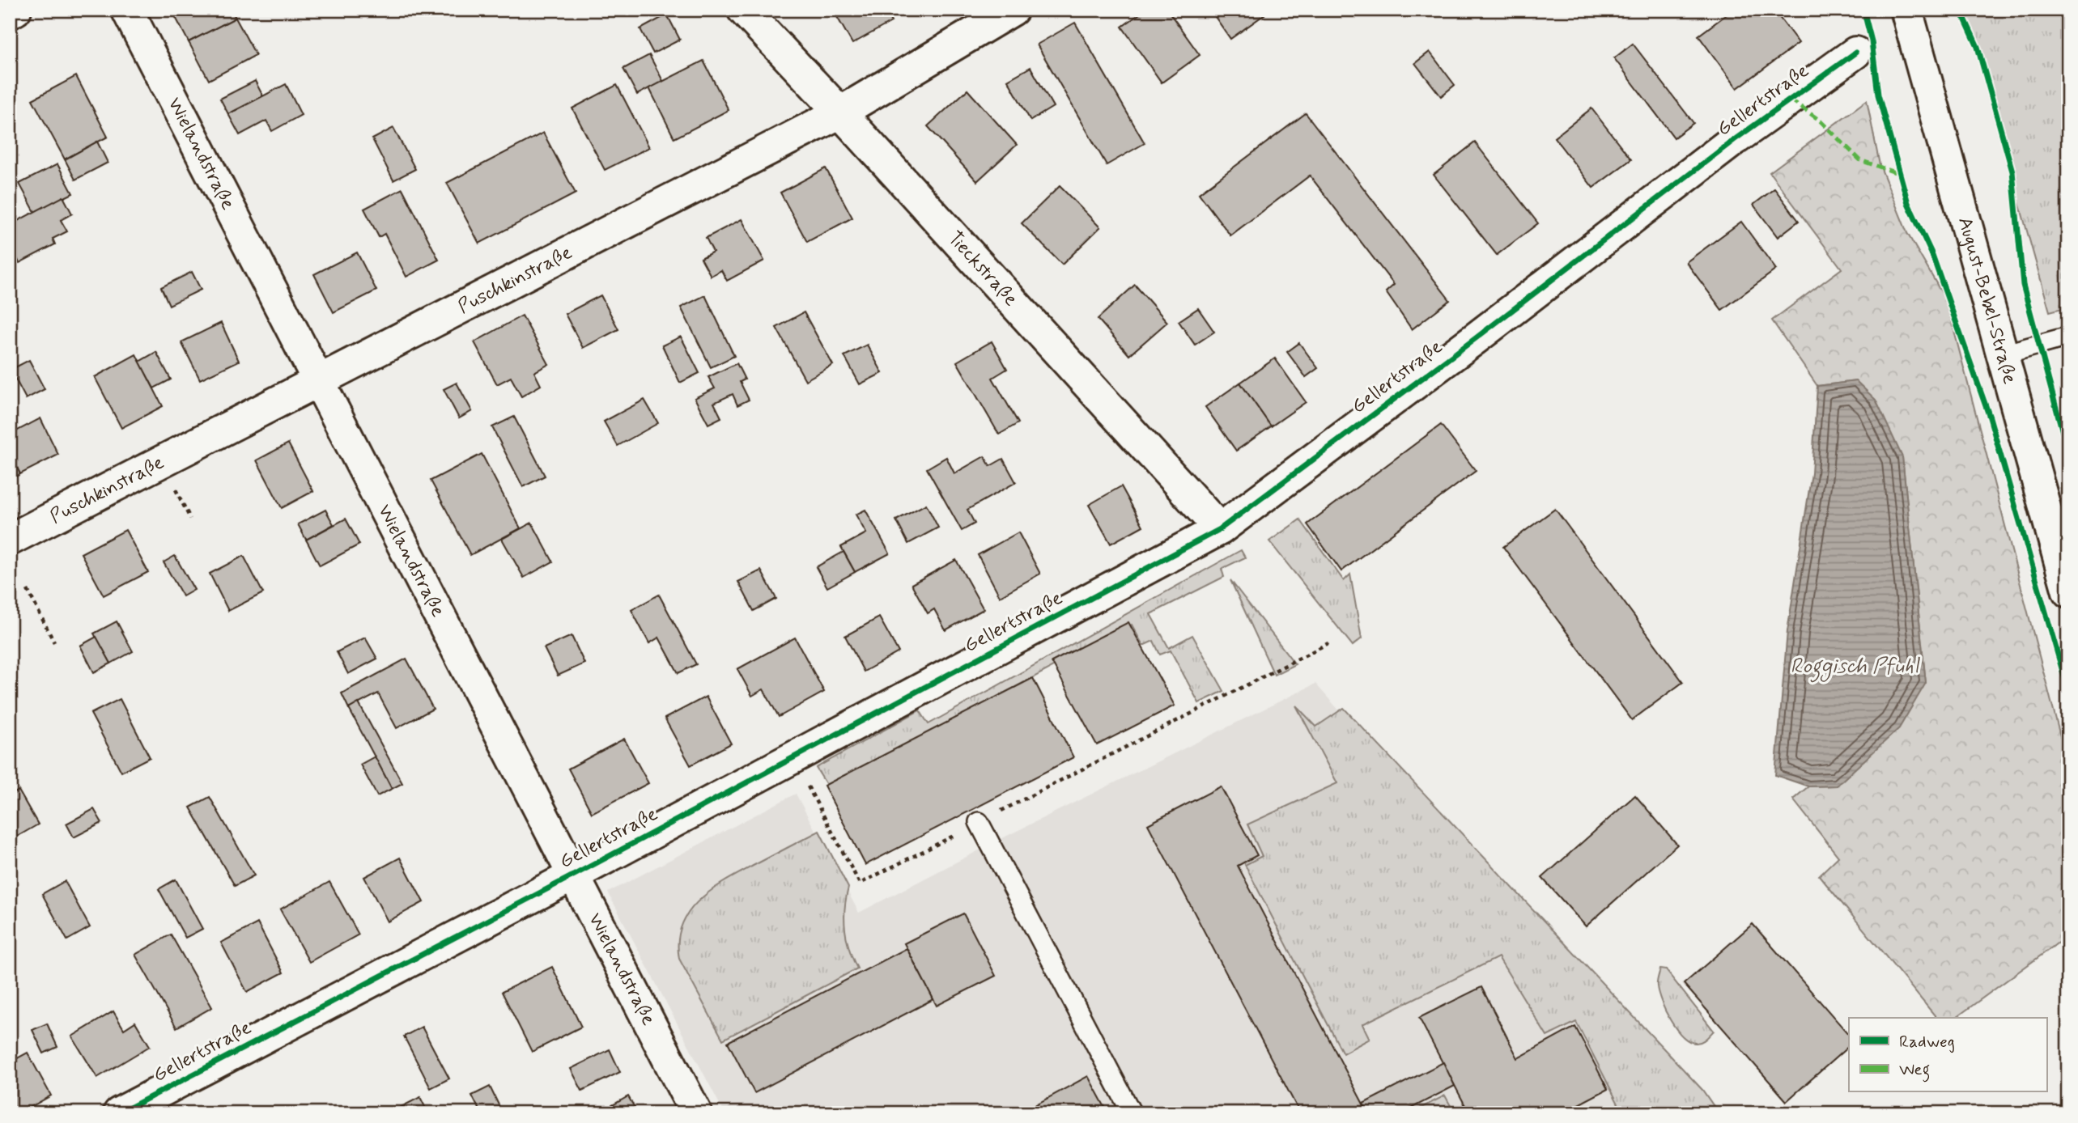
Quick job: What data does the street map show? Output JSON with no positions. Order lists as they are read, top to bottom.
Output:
{
  "streets": {
    "street": [
      "Gellertstraße",
      "Wielandstraße",
      "Tieckstraße",
      "Puschkinstraße",
      "August-Bebel-Straße"
    ]
  },
  "crossings": [
    ["Gellertstraße", "Wielandstraße"],
    ["Gellertstraße", "Tieckstraße"],
    ["Wielandstraße", "Puschkinstraße"],
    ["Tieckstraße", "Puschkinstraße"]
  ],
  "water": ["Roggisch Pfuhl"],
  "legend": ["Radweg", "Weg"]
}
